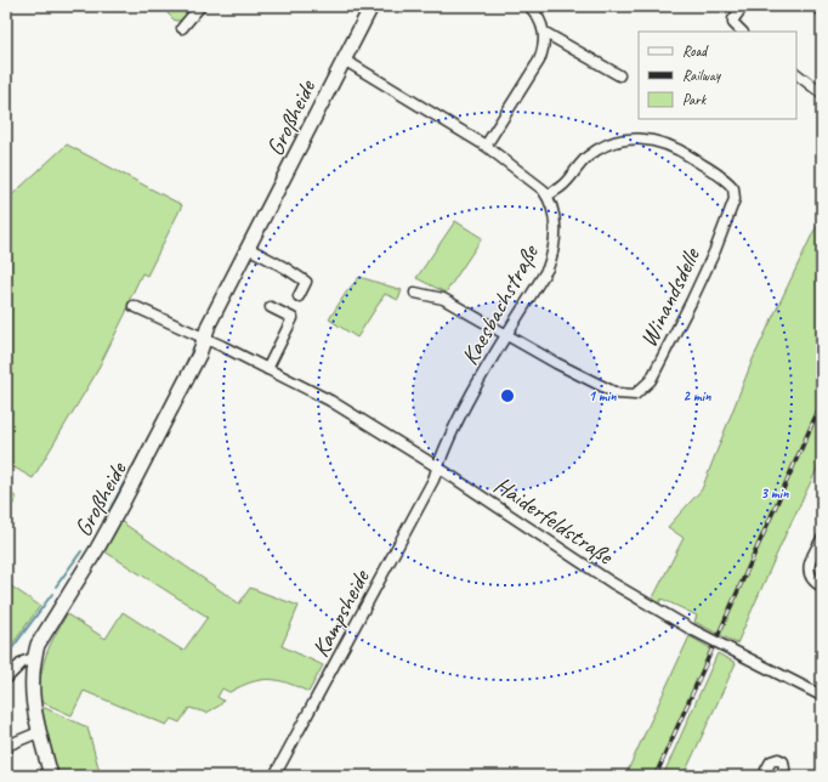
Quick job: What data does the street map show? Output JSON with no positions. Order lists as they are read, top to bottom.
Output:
{
  "streets": {
    "street": [
      "Großheide",
      "Winandsdelle",
      "Kaesbachstraße",
      "Haiderfeldstraße",
      "Kampsheide"
    ]
  },
  "crossings": [
    ["Großheide", "Haiderfeldstraße"],
    ["Winandsdelle", "Kaesbachstraße"],
    ["Kaesbachstraße", "Haiderfeldstraße"],
    ["Kaesbachstraße", "Kampsheide"],
    ["Haiderfeldstraße", "Kampsheide"]
  ],
  "legend": ["Road", "Railway", "Park"],
  "rings": ["1 min", "2 min", "3 min"]
}
